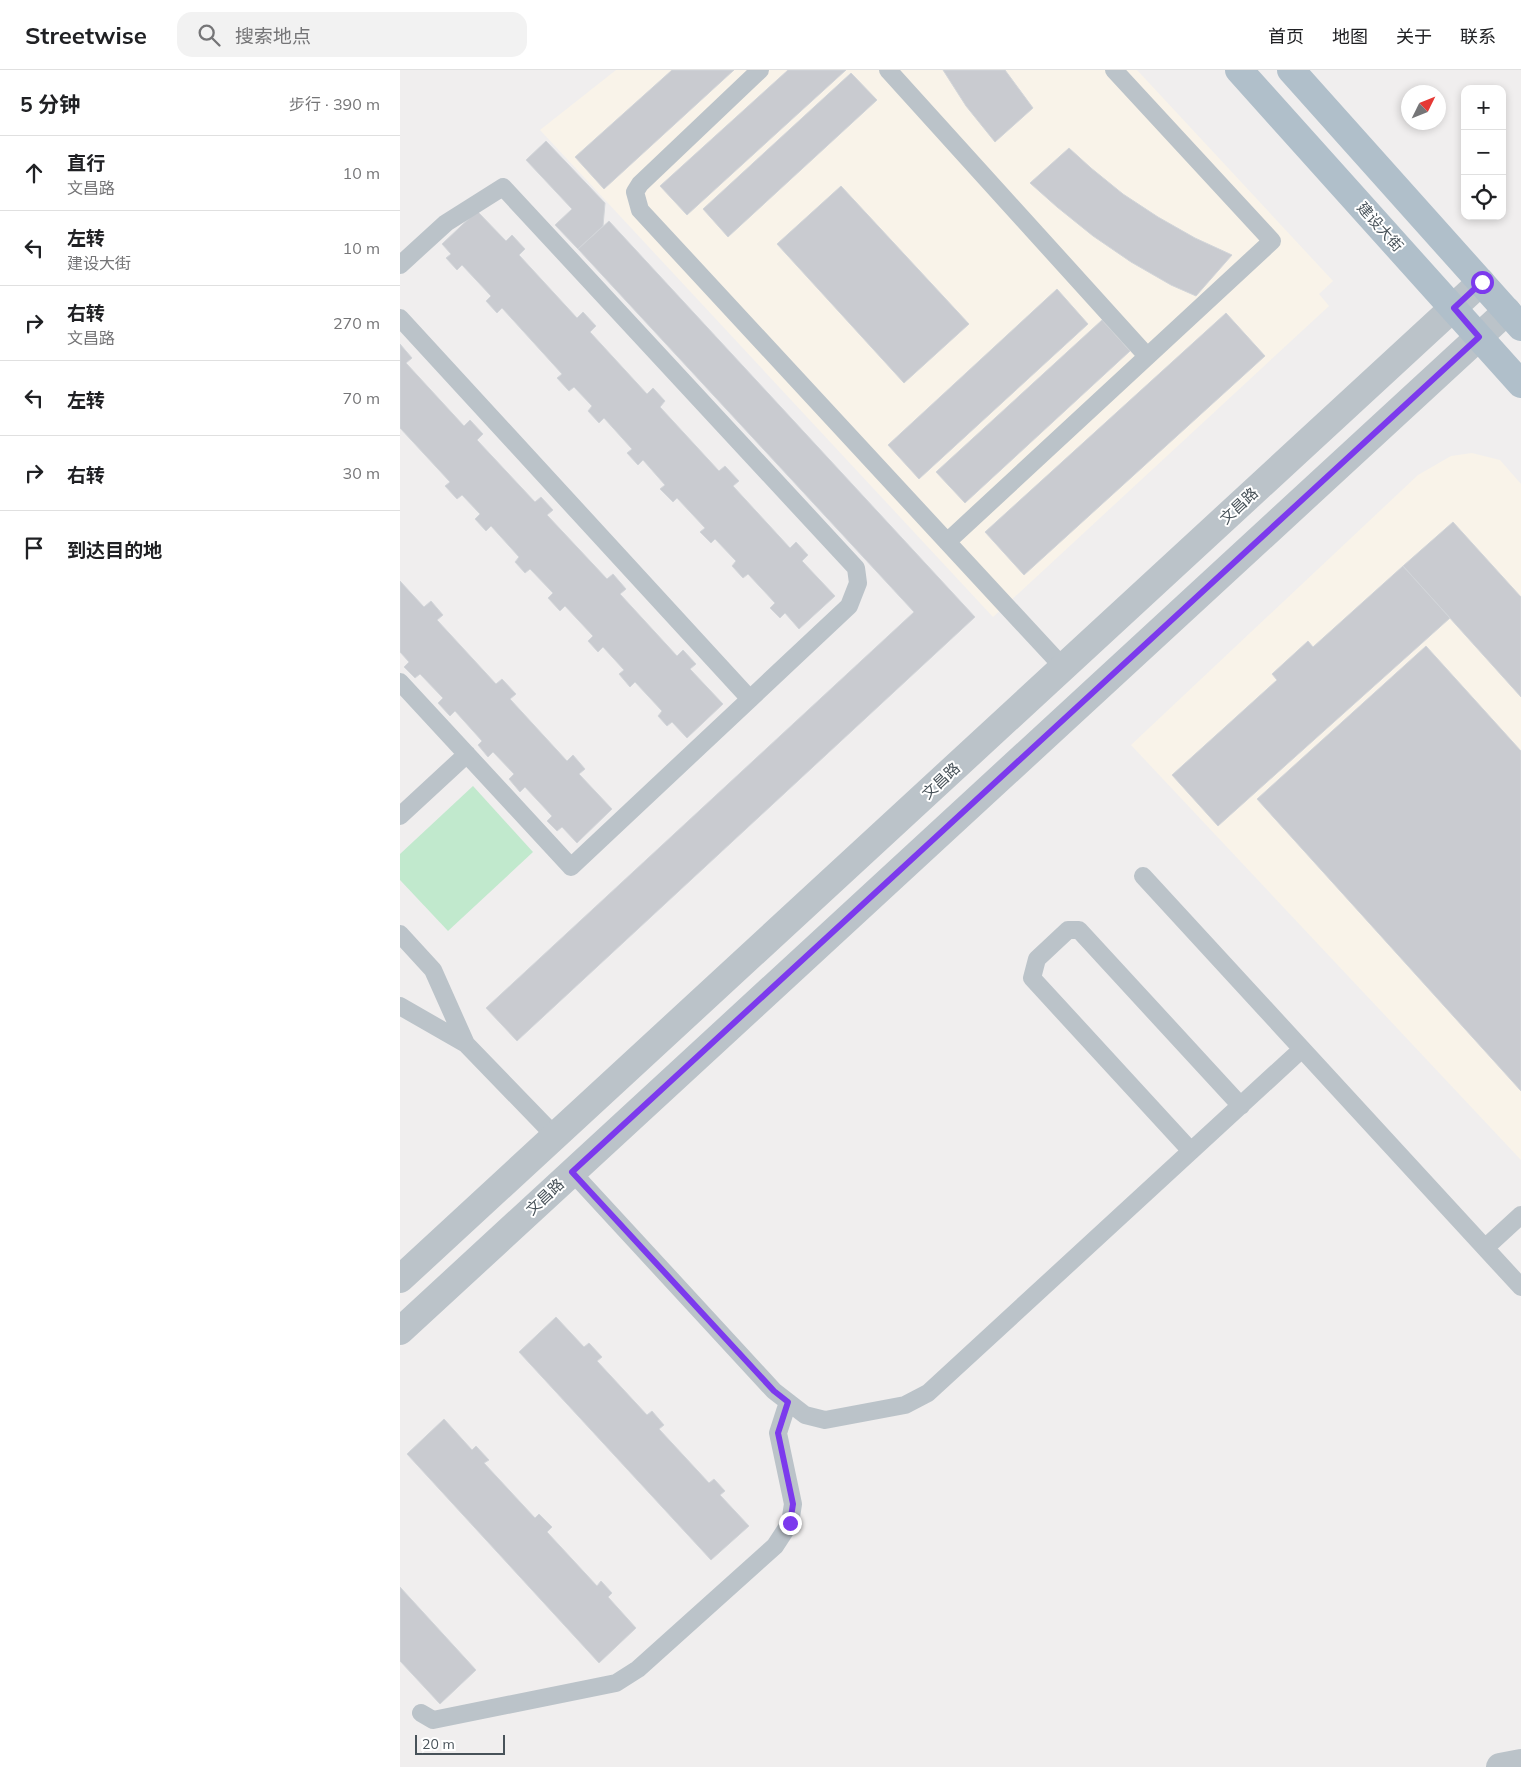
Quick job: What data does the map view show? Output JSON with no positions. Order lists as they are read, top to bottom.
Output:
{
  "streets": {
    "main road": ["建设大街"],
    "street": ["文昌路"]
  },
  "crossings": [
    ["建设大街", "文昌路"]
  ],
  "scale_bar": "20 m",
  "north": "top right",
  "page": {
    "header": "Streetwise",
    "search": "搜索地点",
    "nav": [
      "首页",
      "地图",
      "关于",
      "联系"
    ],
    "heading": ["5 分钟", "步行 · 390 m"],
    "map_buttons": ["+", "−"],
    "list": [
      ["直行", "文昌路", "10 m"],
      ["左转", "建设大街", "10 m"],
      ["右转", "文昌路", "270 m"],
      ["左转", "70 m"],
      ["右转", "30 m"],
      "到达目的地"
    ],
    "scale": "20 m"
  }
}
